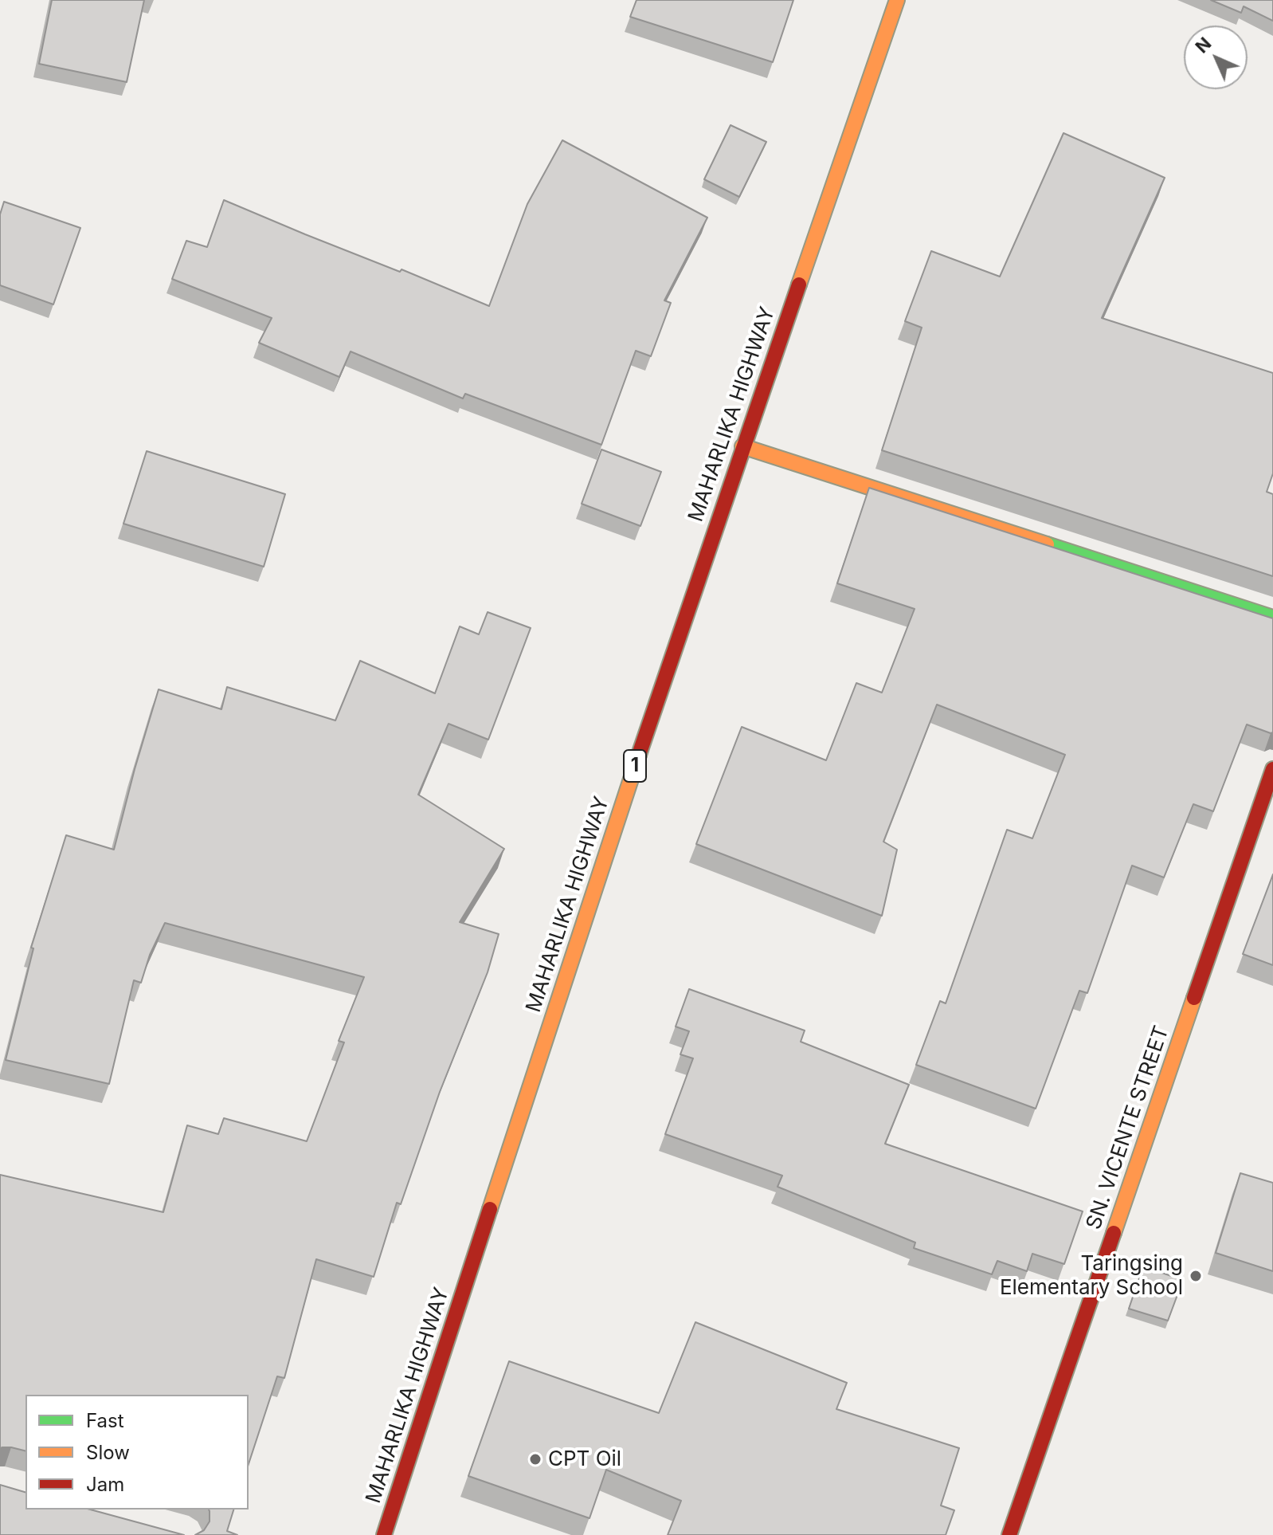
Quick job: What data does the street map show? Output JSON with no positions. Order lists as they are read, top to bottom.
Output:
{
  "streets": {
    "main road": ["MAHARLIKA HIGHWAY", "1", "SN. VICENTE STREET"]
  },
  "places": ["Taringsing Elementary School", "CPT Oil"],
  "legend": ["Fast", "Slow", "Jam"],
  "north": "top left"
}
